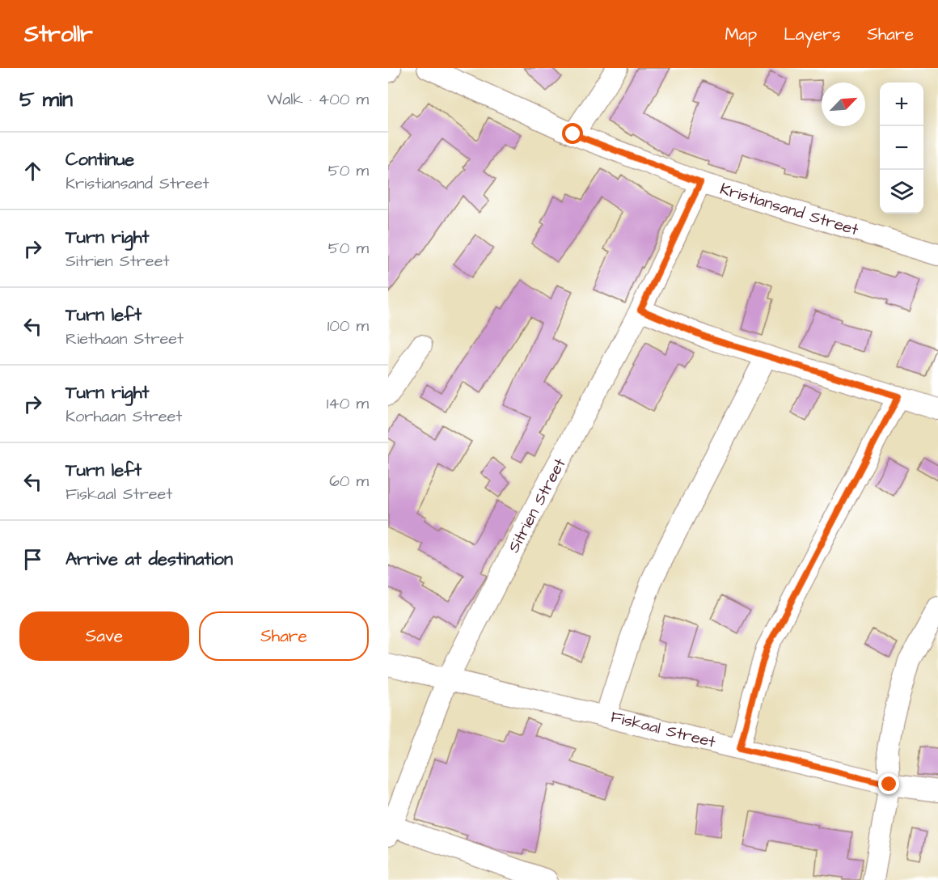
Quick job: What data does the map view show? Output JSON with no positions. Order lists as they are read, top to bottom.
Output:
{
  "streets": {
    "street": ["Kristiansand Street", "Sitrien Street", "Fiskaal Street"]
  },
  "crossings": [
    ["Kristiansand Street", "Sitrien Street"],
    ["Sitrien Street", "Fiskaal Street"]
  ],
  "north": "top right",
  "page": {
    "header": "Strollr",
    "nav": ["Map", "Layers", "Share"],
    "heading": ["5 min", "Walk · 400 m"],
    "map_buttons": ["+", "−"],
    "list": [
      ["Continue", "Kristiansand Street", "50 m"],
      ["Turn right", "Sitrien Street", "50 m"],
      ["Turn left", "Riethaan Street", "100 m"],
      ["Turn right", "Korhaan Street", "140 m"],
      ["Turn left", "Fiskaal Street", "60 m"],
      "Arrive at destination"
    ],
    "buttons": ["Save", "Share"]
  }
}
